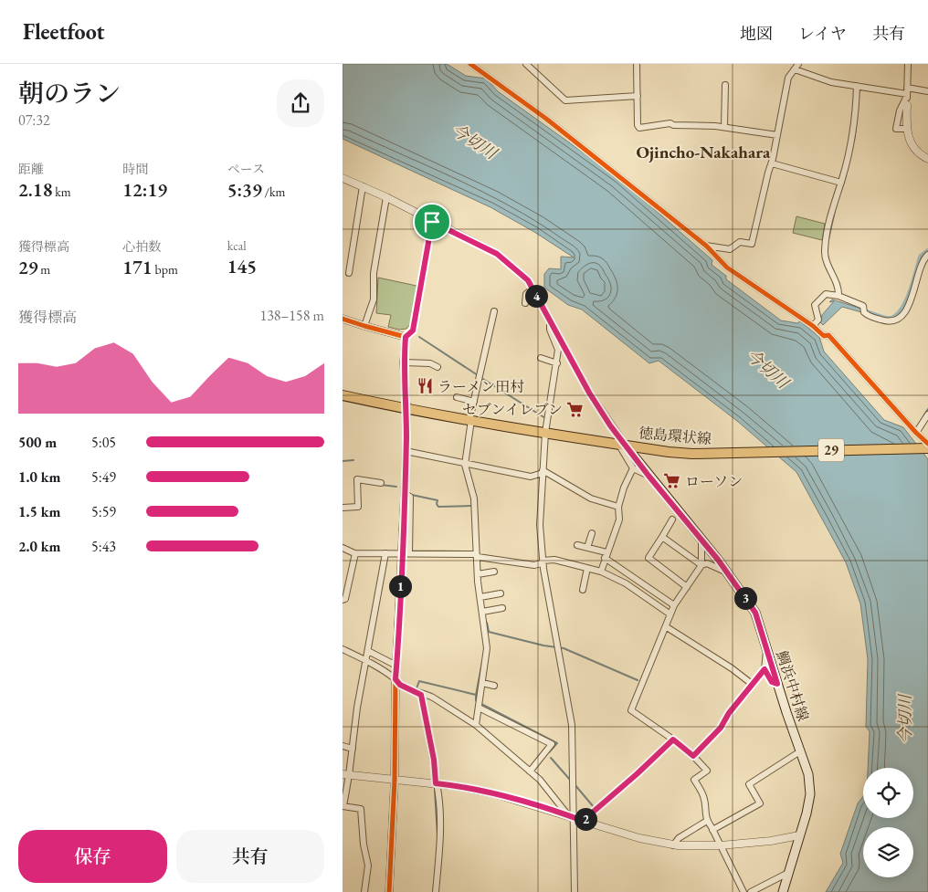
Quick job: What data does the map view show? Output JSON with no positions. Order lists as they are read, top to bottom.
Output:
{
  "streets": {
    "main road": ["徳島環状線", "29", "鯛浜中村線"]
  },
  "crossings": [
    ["徳島環状線", "鯛浜中村線"]
  ],
  "districts": ["Ojincho-Nakahara"],
  "water": ["今切川"],
  "places": {
    "restaurant": ["ラーメン田村"],
    "supermarket": ["セブンイレブン", "ローソン"]
  },
  "page": {
    "header": "Fleetfoot",
    "nav": ["地図", "レイヤ", "共有"],
    "heading": ["朝のラン", "07:32"],
    "stats": [
      ["距離", "2.18 km"],
      ["時間", "12:19"],
      ["ペース", "5:39 /km"],
      ["獲得標高", "29 m"],
      ["心拍数", "171 bpm"],
      ["kcal", "145"]
    ],
    "pins": [
      "4",
      "1",
      "3",
      "2"
    ],
    "chart": ["獲得標高", "138–158 m"],
    "list": [
      {
        "name": "500 m",
        "note": "5:05"
      },
      {
        "name": "1.0 km",
        "note": "5:49"
      },
      {
        "name": "1.5 km",
        "note": "5:59"
      },
      {
        "name": "2.0 km",
        "note": "5:43"
      }
    ],
    "buttons": ["保存", "共有"]
  }
}
